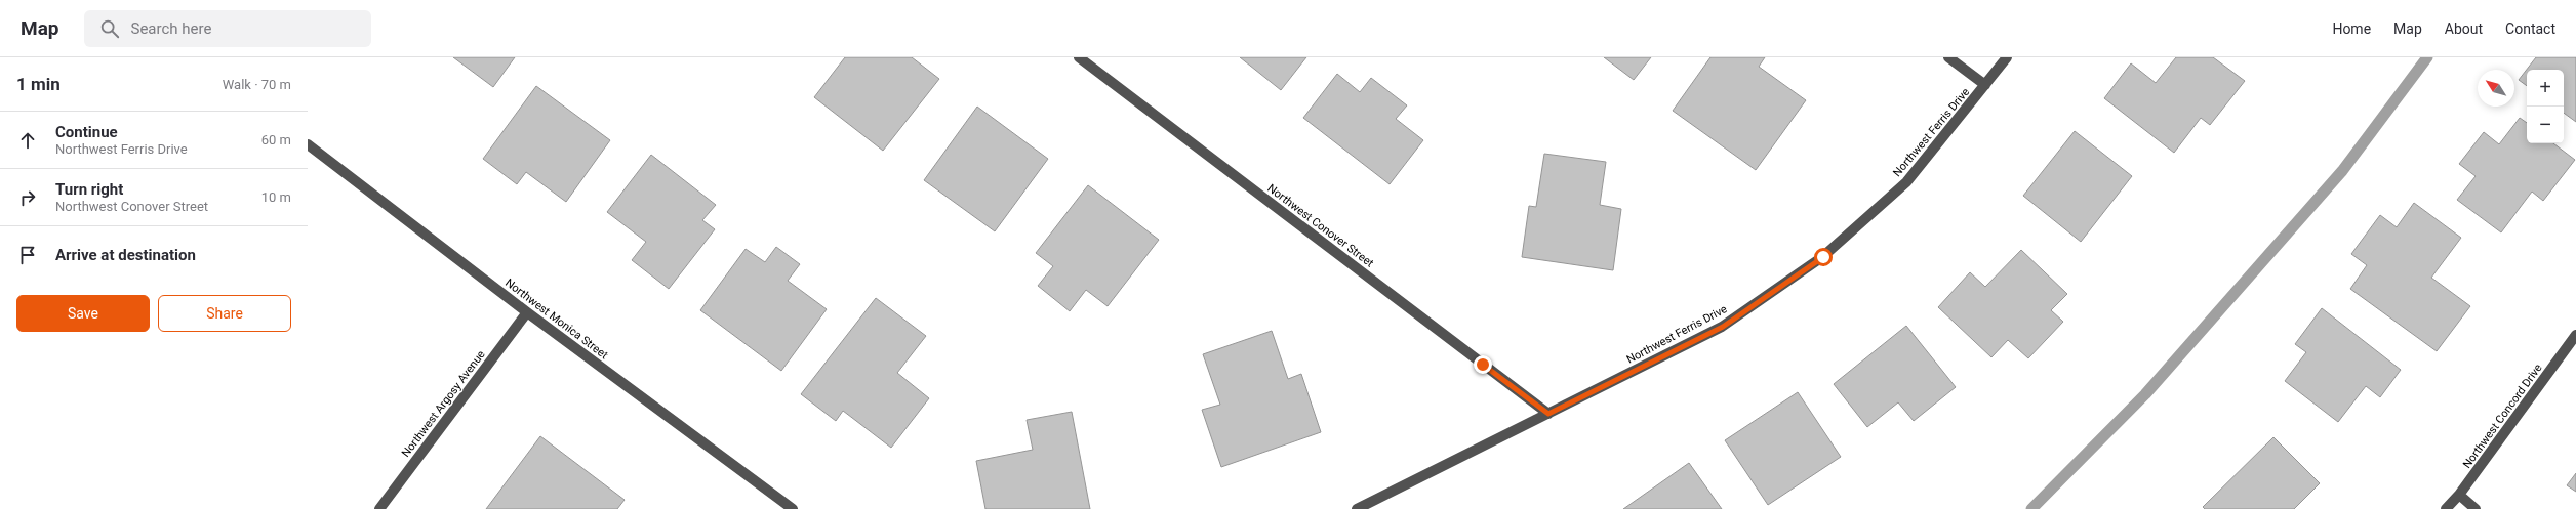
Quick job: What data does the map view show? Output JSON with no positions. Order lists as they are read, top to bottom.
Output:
{
  "streets": {
    "street": [
      "Northwest Ferris Drive",
      "Northwest Conover Street",
      "Northwest Monica Street",
      "Northwest Argosy Avenue",
      "Northwest Concord Drive"
    ]
  },
  "crossings": [
    ["Northwest Ferris Drive", "Northwest Conover Street"],
    ["Northwest Monica Street", "Northwest Argosy Avenue"]
  ],
  "north": "top left",
  "page": {
    "header": "Map",
    "search": "Search here",
    "nav": [
      "Home",
      "Map",
      "About",
      "Contact"
    ],
    "heading": ["1 min", "Walk · 70 m"],
    "map_buttons": ["+", "−"],
    "list": [
      ["Continue", "Northwest Ferris Drive", "60 m"],
      ["Turn right", "Northwest Conover Street", "10 m"],
      "Arrive at destination"
    ],
    "buttons": ["Save", "Share"]
  }
}
